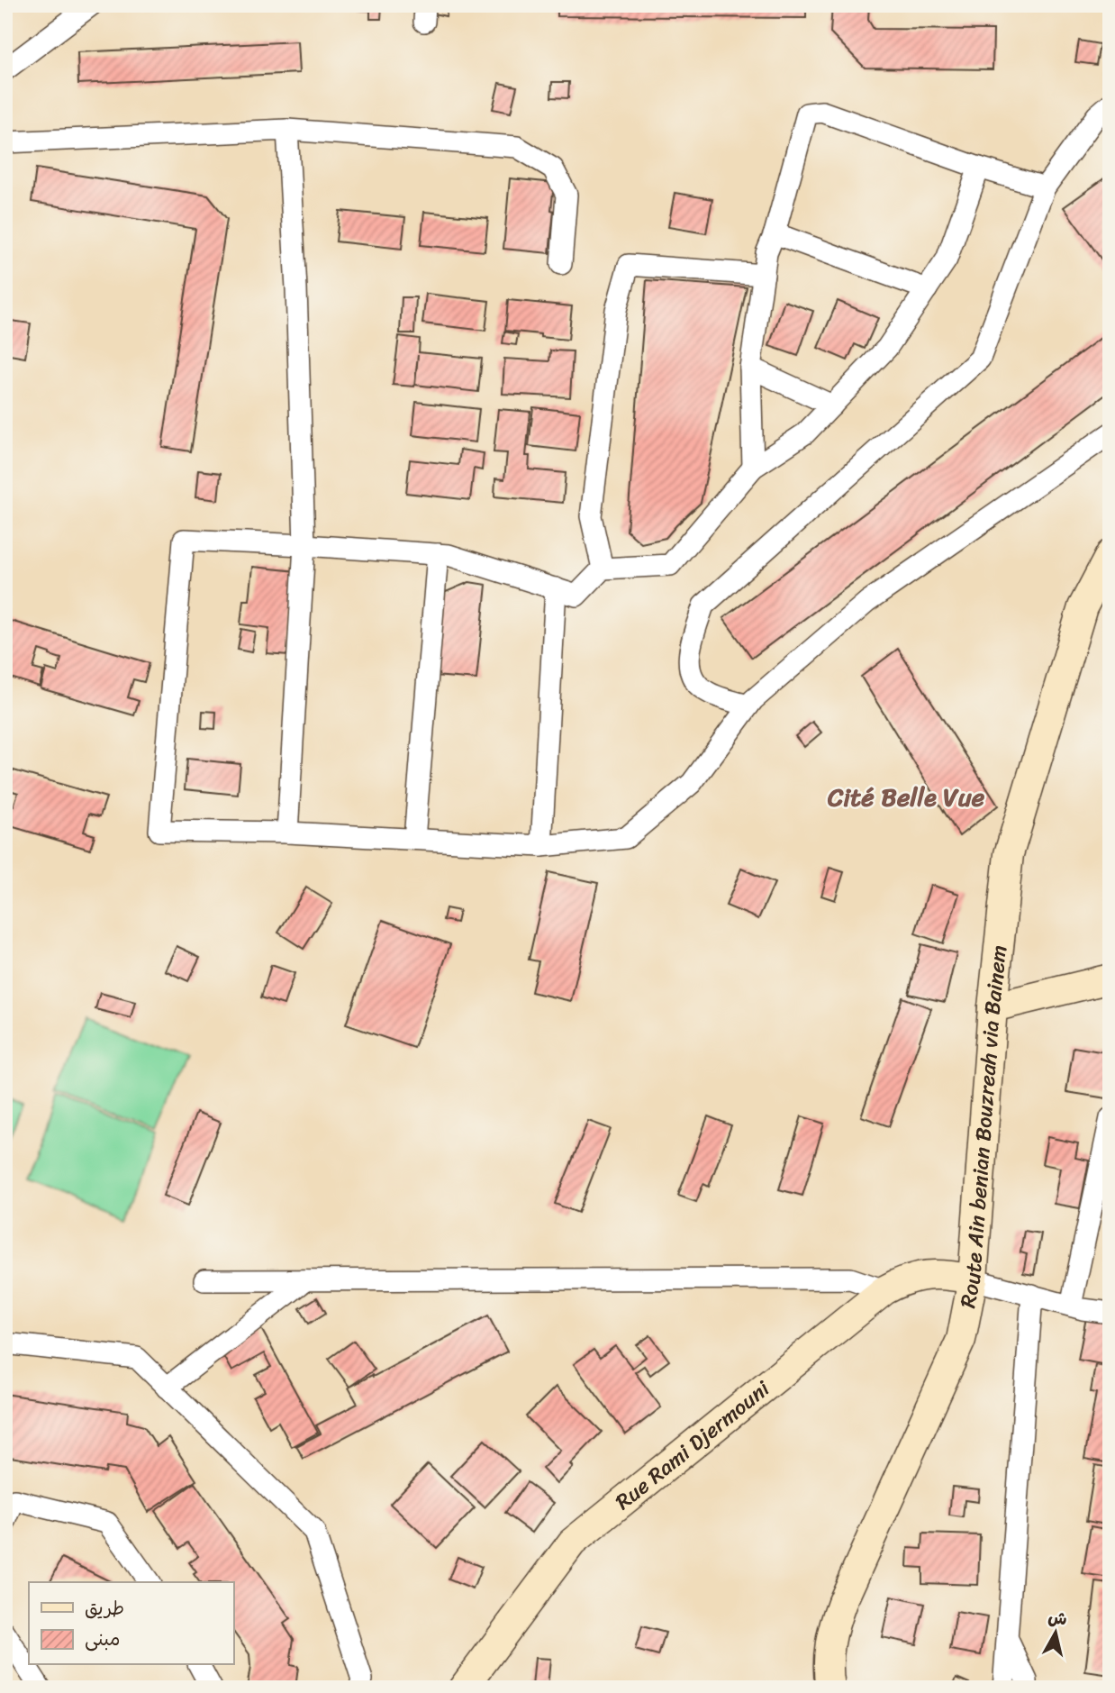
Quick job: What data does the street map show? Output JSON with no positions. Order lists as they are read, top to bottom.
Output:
{
  "streets": {
    "main road": ["Route Ain benian Bouzreah via Bainem", "Rue Rami Djermouni"]
  },
  "crossings": [
    ["Route Ain benian Bouzreah via Bainem", "Rue Rami Djermouni"]
  ],
  "districts": ["Cité Belle Vue"],
  "legend": ["طريق", "مبنى"],
  "north": "top"
}
